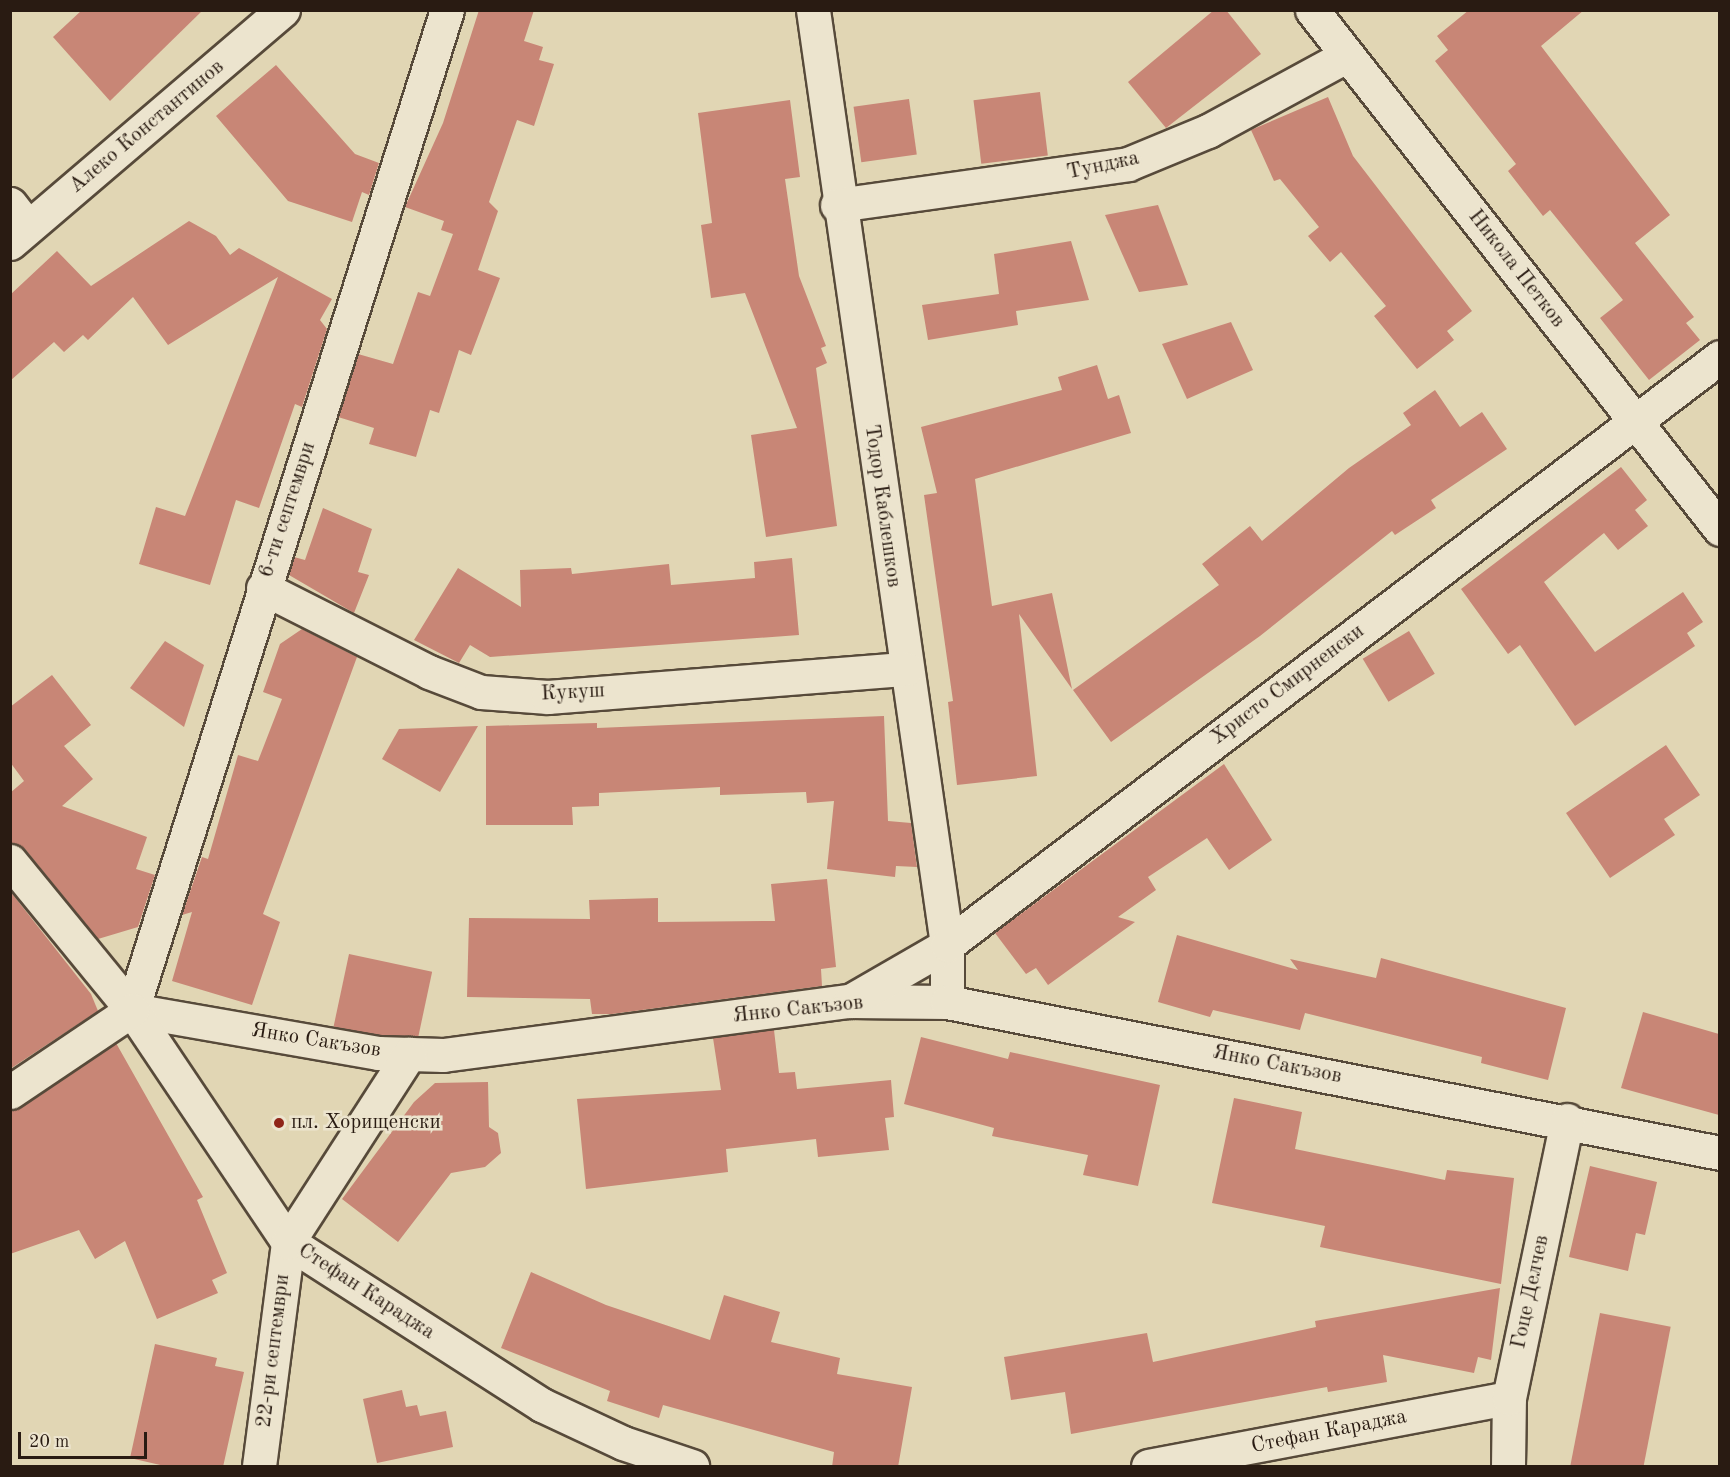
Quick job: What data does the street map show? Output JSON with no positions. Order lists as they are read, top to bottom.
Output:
{
  "streets": {
    "street": [
      "Алеко Константинов",
      "Тунджа",
      "Никола Петков",
      "Тодор Каблешков",
      "6-ти септември",
      "Христо Смирненски",
      "Кукуш",
      "Янко Сакъзов",
      "Стефан Караджа",
      "Гоце Делчев",
      "22-ри септември"
    ]
  },
  "crossings": [
    ["Тунджа", "Никола Петков"],
    ["Тунджа", "Тодор Каблешков"],
    ["Никола Петков", "Христо Смирненски"],
    ["Тодор Каблешков", "Христо Смирненски"],
    ["Тодор Каблешков", "Кукуш"],
    ["Тодор Каблешков", "Янко Сакъзов"],
    ["6-ти септември", "Кукуш"],
    ["6-ти септември", "Янко Сакъзов"],
    ["6-ти септември", "Стефан Караджа"],
    ["Христо Смирненски", "Янко Сакъзов"],
    ["Янко Сакъзов", "Стефан Караджа"],
    ["Янко Сакъзов", "Гоце Делчев"],
    ["Янко Сакъзов", "22-ри септември"],
    ["Стефан Караджа", "Гоце Делчев"],
    ["Стефан Караджа", "22-ри септември"]
  ],
  "places": ["пл. Хорищенски"],
  "scale_bar": "20 m"
}
